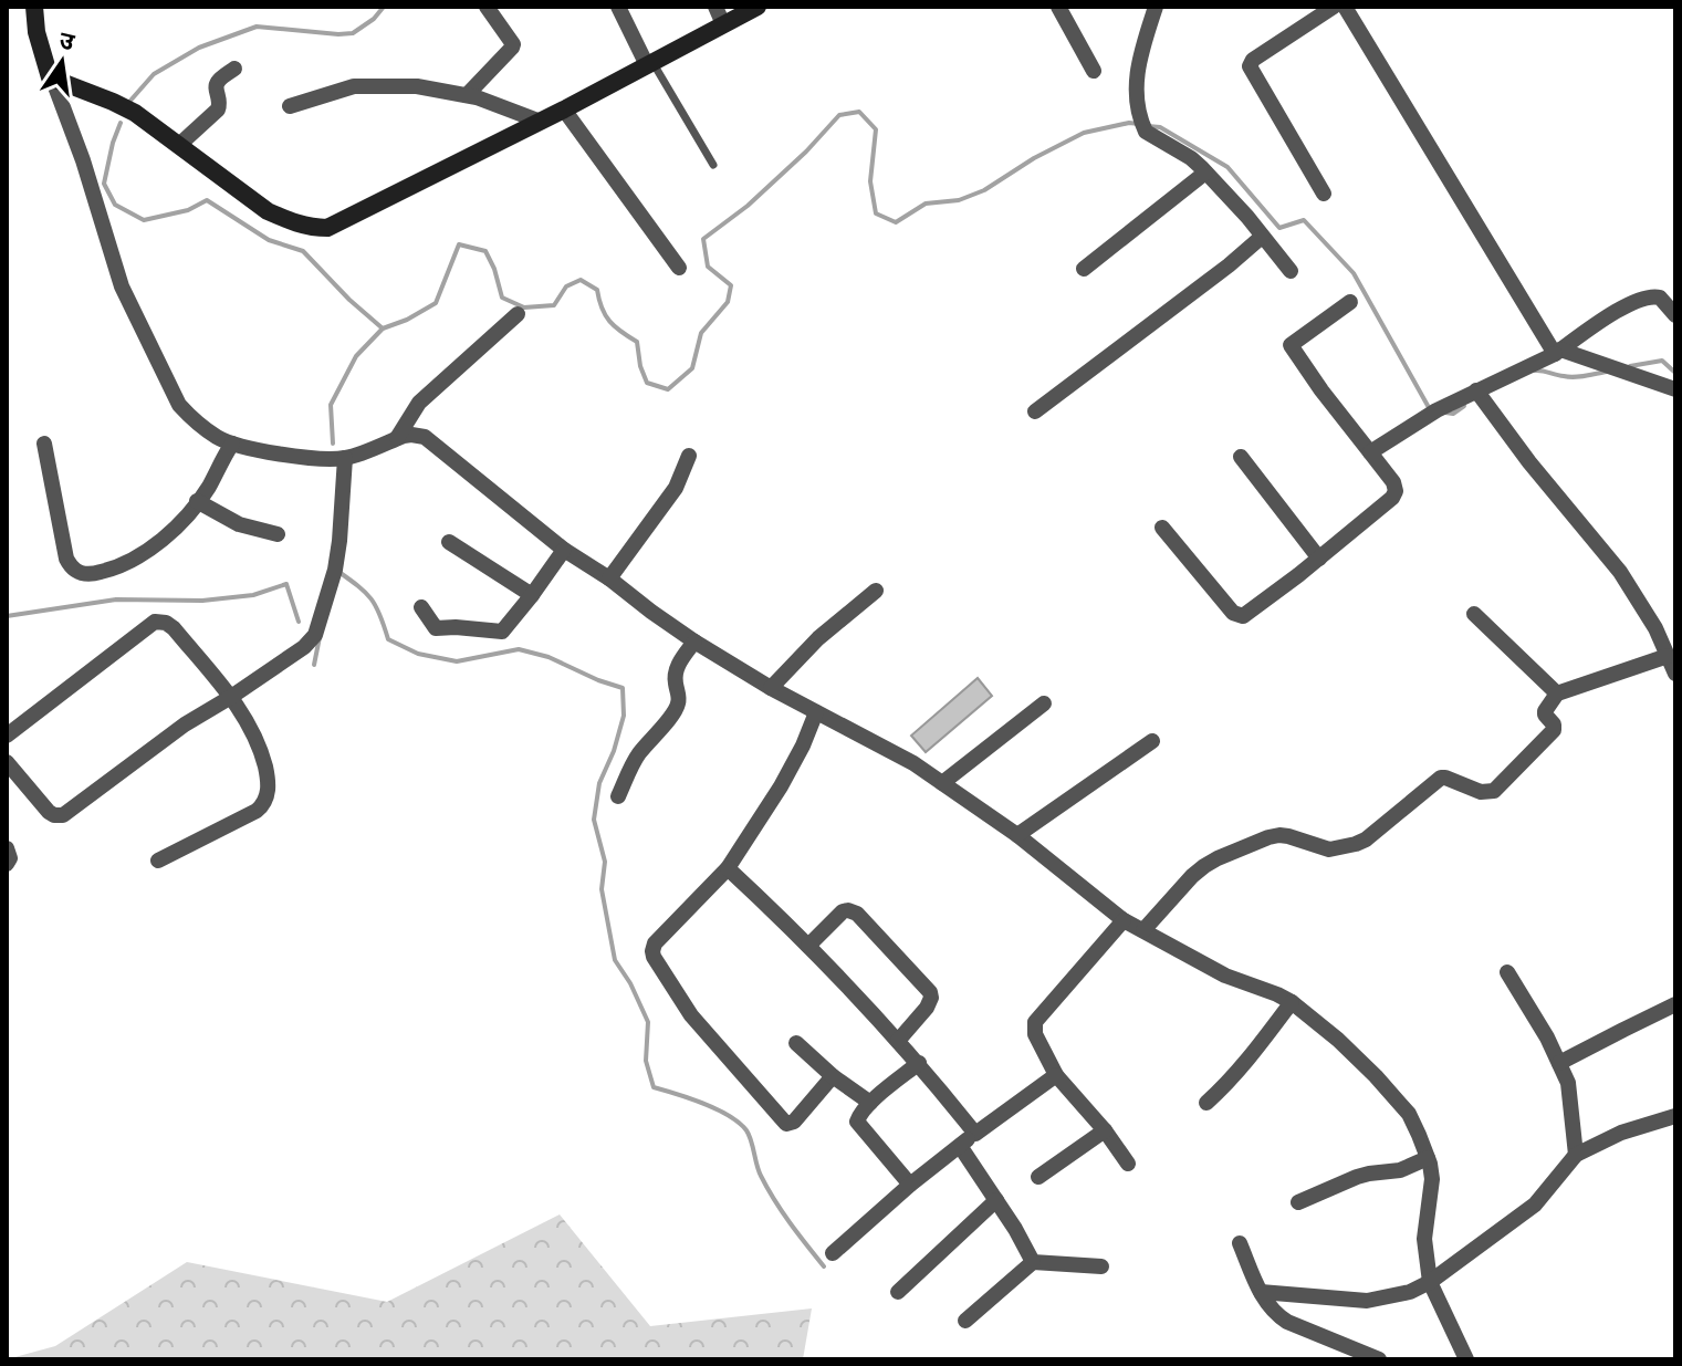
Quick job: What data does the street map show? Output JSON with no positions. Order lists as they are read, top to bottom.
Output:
{
  "north": "top"
}
